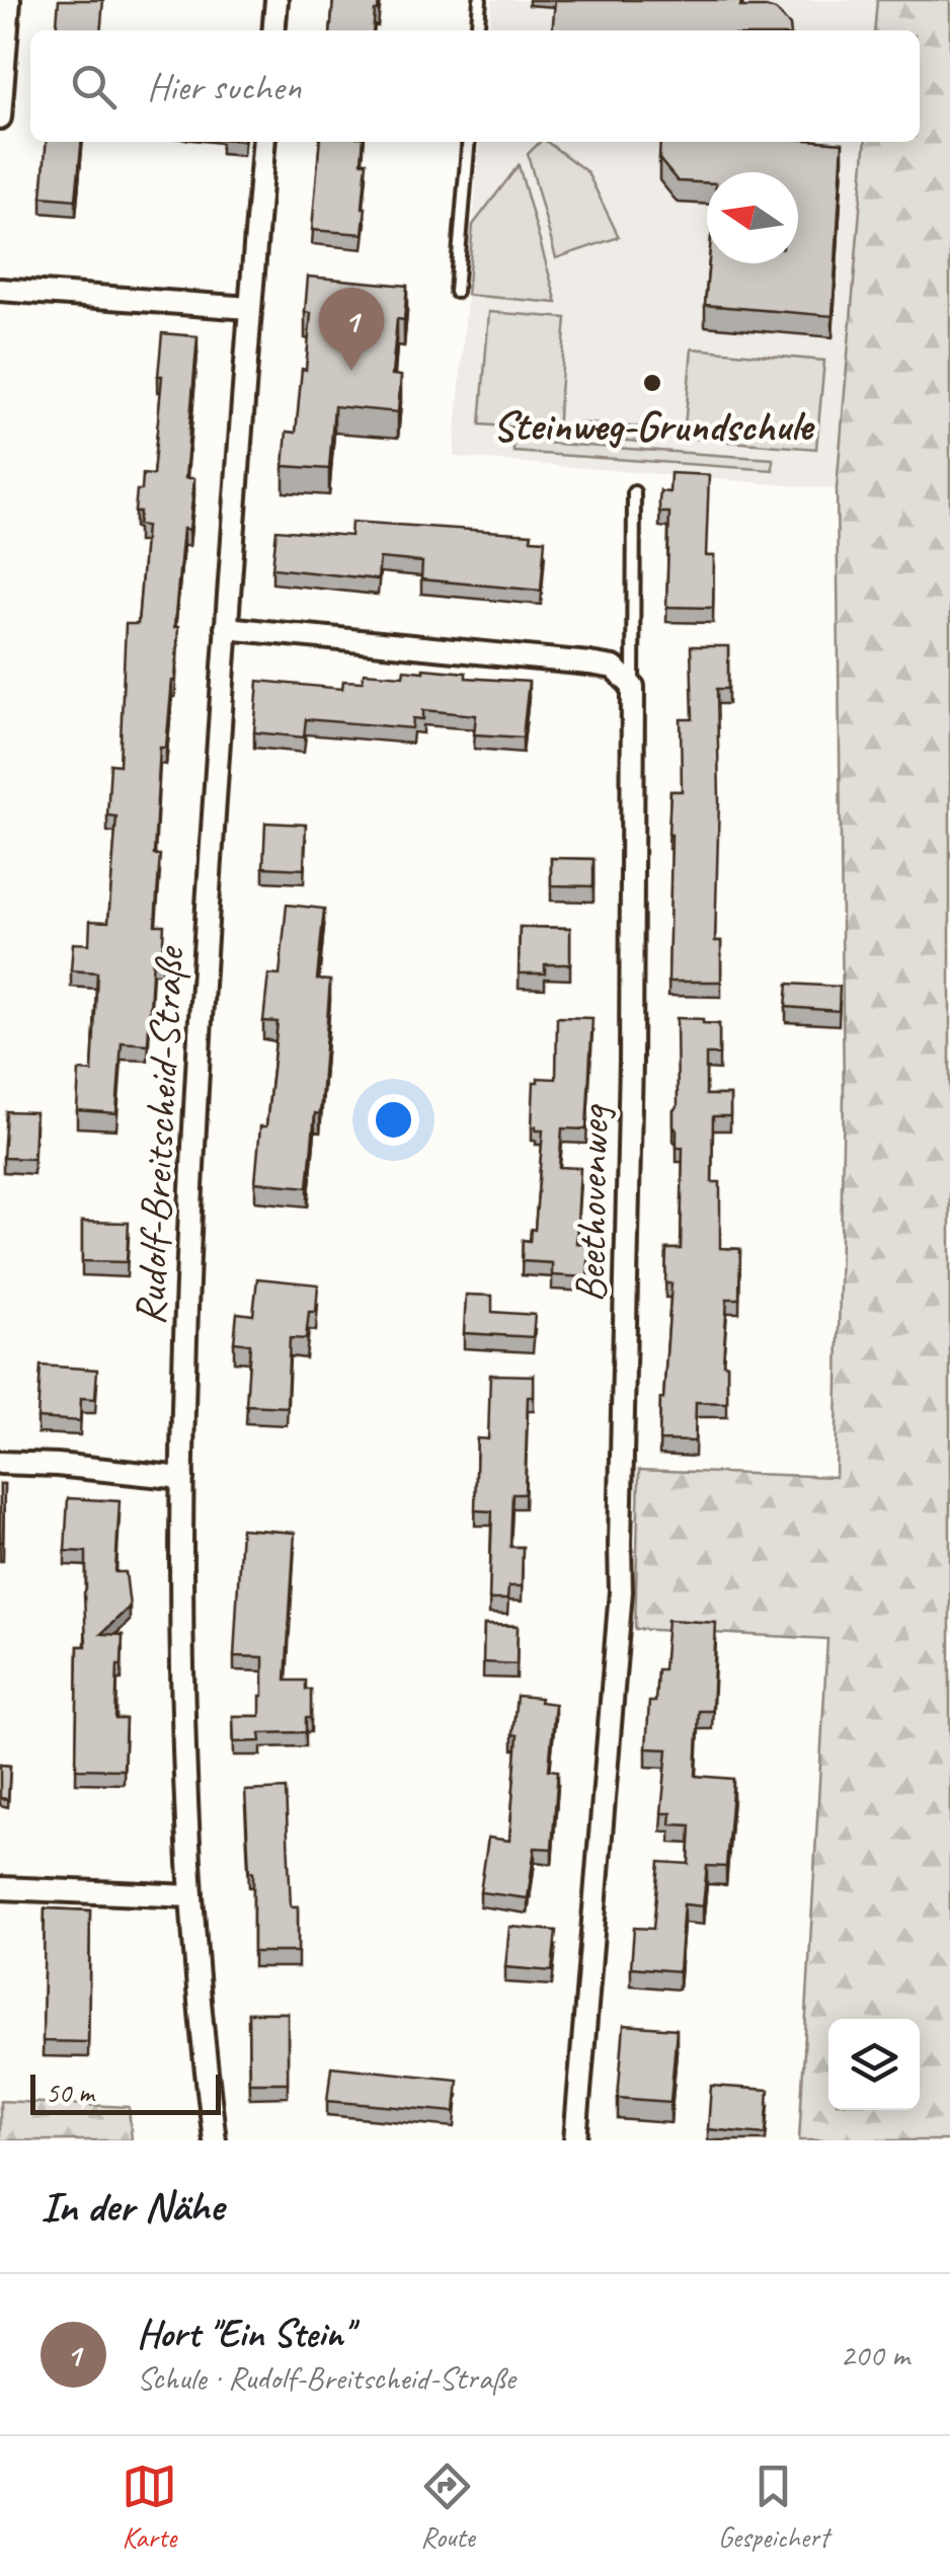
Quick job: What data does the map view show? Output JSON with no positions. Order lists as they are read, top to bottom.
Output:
{
  "streets": {
    "street": ["Rudolf-Breitscheid-Straße", "Beethovenweg"]
  },
  "places": ["Steinweg-Grundschule"],
  "scale_bar": "50 m",
  "north": "left",
  "page": {
    "search": "Hier suchen",
    "pins": "1",
    "scale": "50 m",
    "heading": "In der Nähe",
    "list": [
      {
        "mark": "1",
        "name": "Hort \"Ein Stein\"",
        "note": "Schule · Rudolf-Breitscheid-Straße",
        "value": "200 m"
      }
    ],
    "nav": ["Karte", "Route", "Gespeichert"]
  }
}
